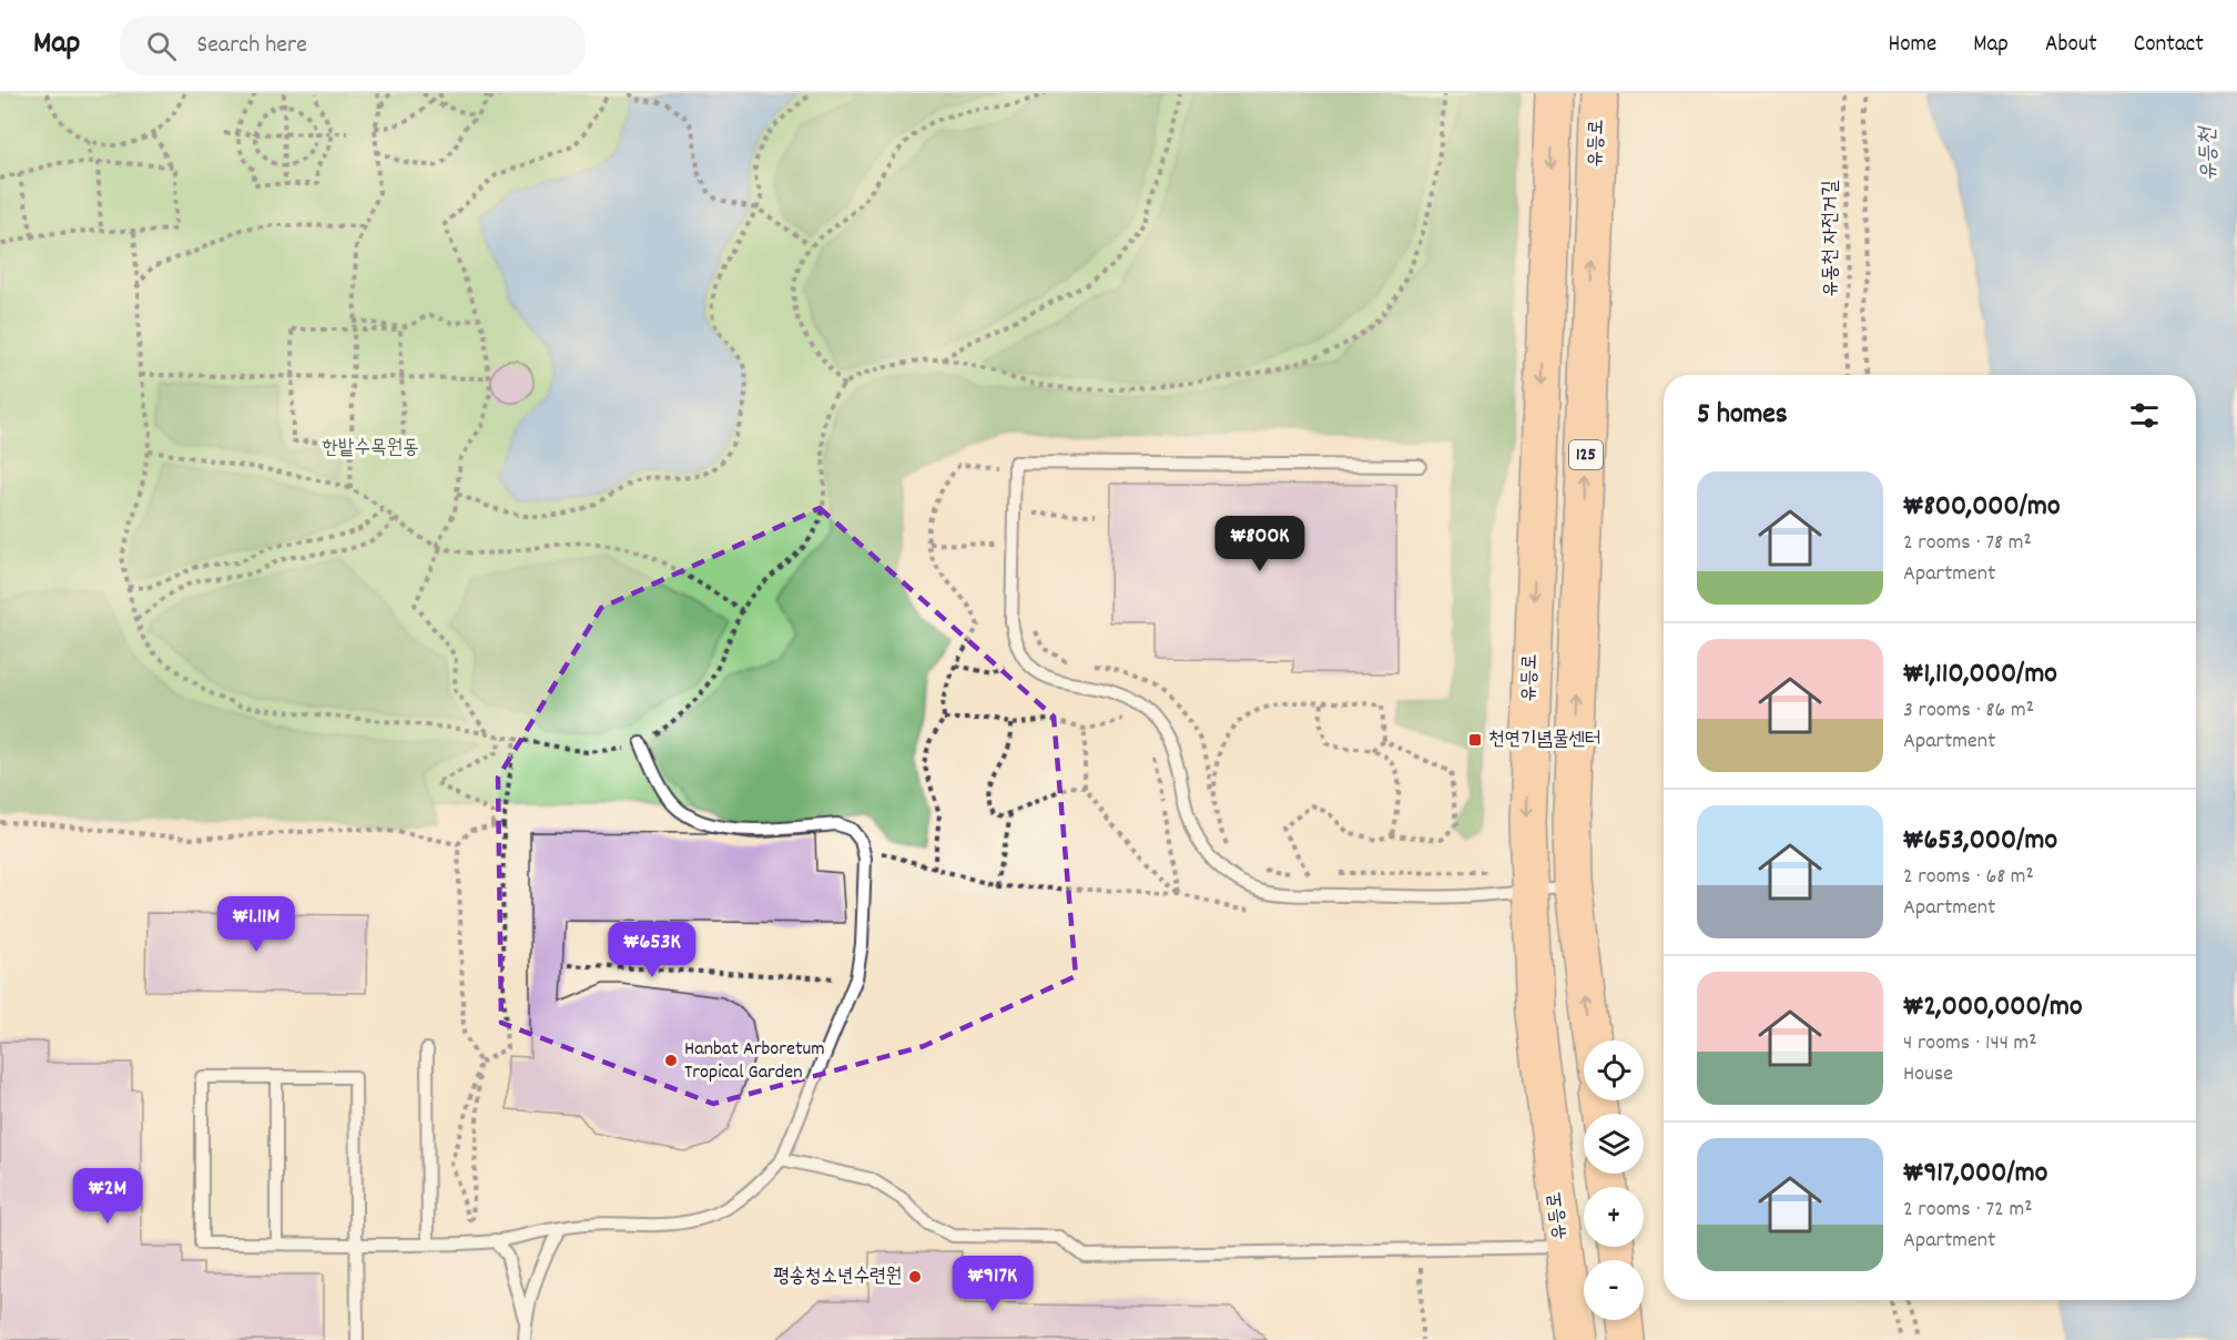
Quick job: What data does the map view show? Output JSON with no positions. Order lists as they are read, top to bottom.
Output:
{
  "streets": {
    "main road": ["유등로", "125"],
    "path": ["유동천 자전거길"]
  },
  "water": ["유등천"],
  "parks": ["한밭수목원동"],
  "places": {
    "transit": ["천연기념물센터"],
    "other": ["Hanbat Arboretum Tropical Garden", "평송청소년수련원"]
  },
  "page": {
    "header": "Map",
    "search": "Search here",
    "nav": [
      "Home",
      "Map",
      "About",
      "Contact"
    ],
    "heading": "5 homes",
    "list": [
      {
        "name": "₩800,000/mo",
        "note": "2 rooms · 78 m² · Apartment"
      },
      {
        "name": "₩1,110,000/mo",
        "note": "3 rooms · 86 m² · Apartment"
      },
      {
        "name": "₩653,000/mo",
        "note": "2 rooms · 68 m² · Apartment"
      },
      {
        "name": "₩2,000,000/mo",
        "note": "4 rooms · 144 m² · House"
      },
      {
        "name": "₩917,000/mo",
        "note": "2 rooms · 72 m² · Apartment"
      }
    ],
    "price": [
      "₩800K",
      "₩1.11M",
      "₩653K",
      "₩2M",
      "₩917K"
    ],
    "map_buttons": ["+", "−"]
  }
}
